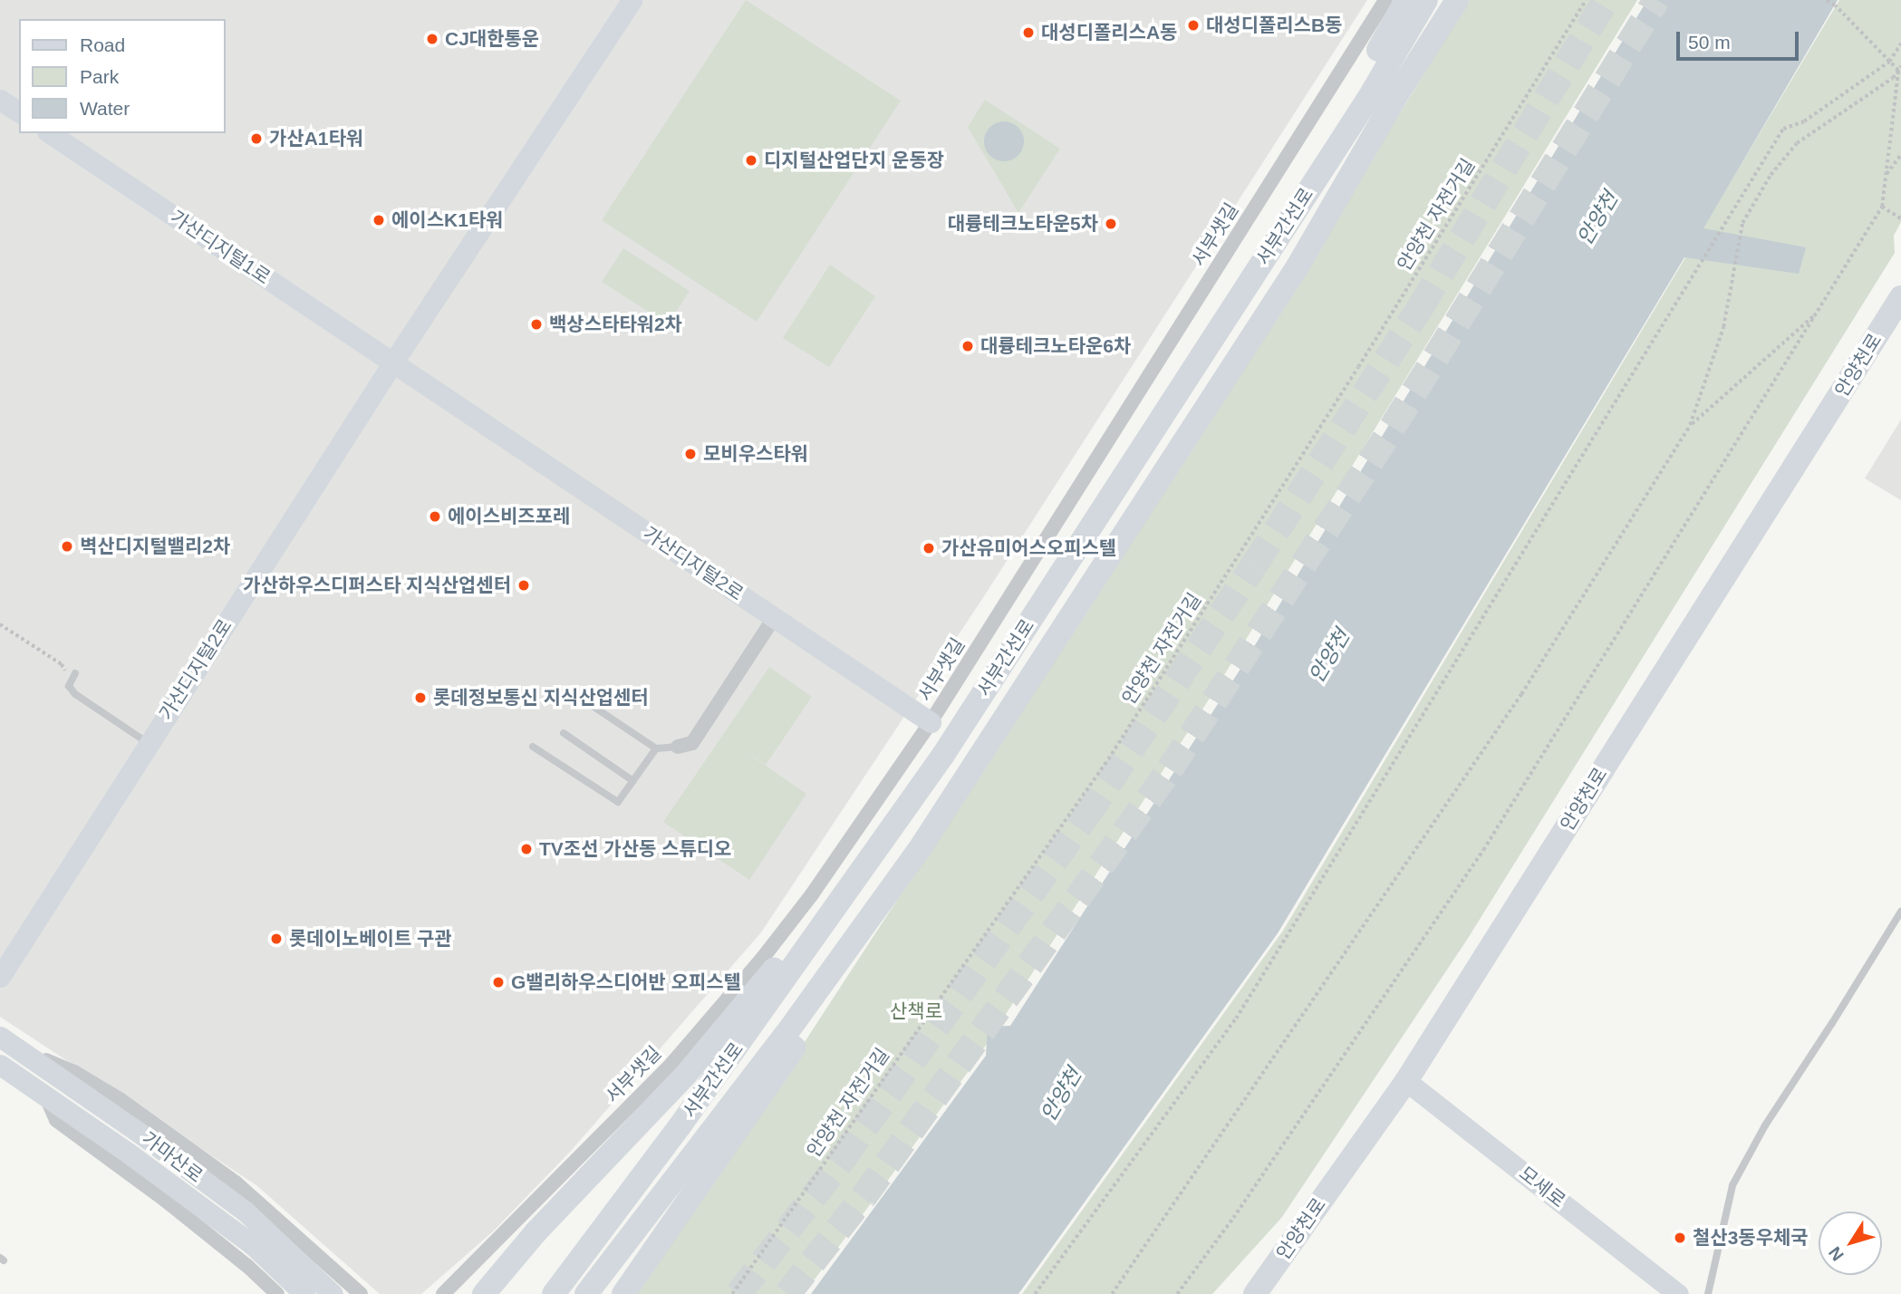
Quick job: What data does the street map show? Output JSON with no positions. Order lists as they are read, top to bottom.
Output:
{
  "streets": {
    "main road": ["서부간선로", "안양천로"],
    "street": [
      "서부샛길",
      "가산디지털1로",
      "가산디지털2로",
      "가마산로",
      "모세로"
    ],
    "path": ["안양천 자전거길"]
  },
  "crossings": [
    ["서부샛길", "가산디지털2로"],
    ["가산디지털1로", "가산디지털2로"],
    ["안양천로", "모세로"]
  ],
  "water": ["안양천"],
  "parks": ["산책로"],
  "places": [
    "대성디폴리스B동",
    "대성디폴리스A동",
    "CJ대한통운",
    "가산A1타워",
    "디지털산업단지 운동장",
    "에이스K1타워",
    "대륭테크노타운5차",
    "백상스타타워2차",
    "대륭테크노타운6차",
    "모비우스타워",
    "에이스비즈포레",
    "벽산디지털밸리2차",
    "가산유미어스오피스텔",
    "가산하우스디퍼스타 지식산업센터",
    "롯데정보통신 지식산업센터",
    "TV조선 가산동 스튜디오",
    "롯데이노베이트 구관",
    "G밸리하우스디어반 오피스텔",
    "철산3동우체국"
  ],
  "legend": ["Road", "Park", "Water"],
  "scale_bar": "50 m",
  "north": "bottom left"
}
